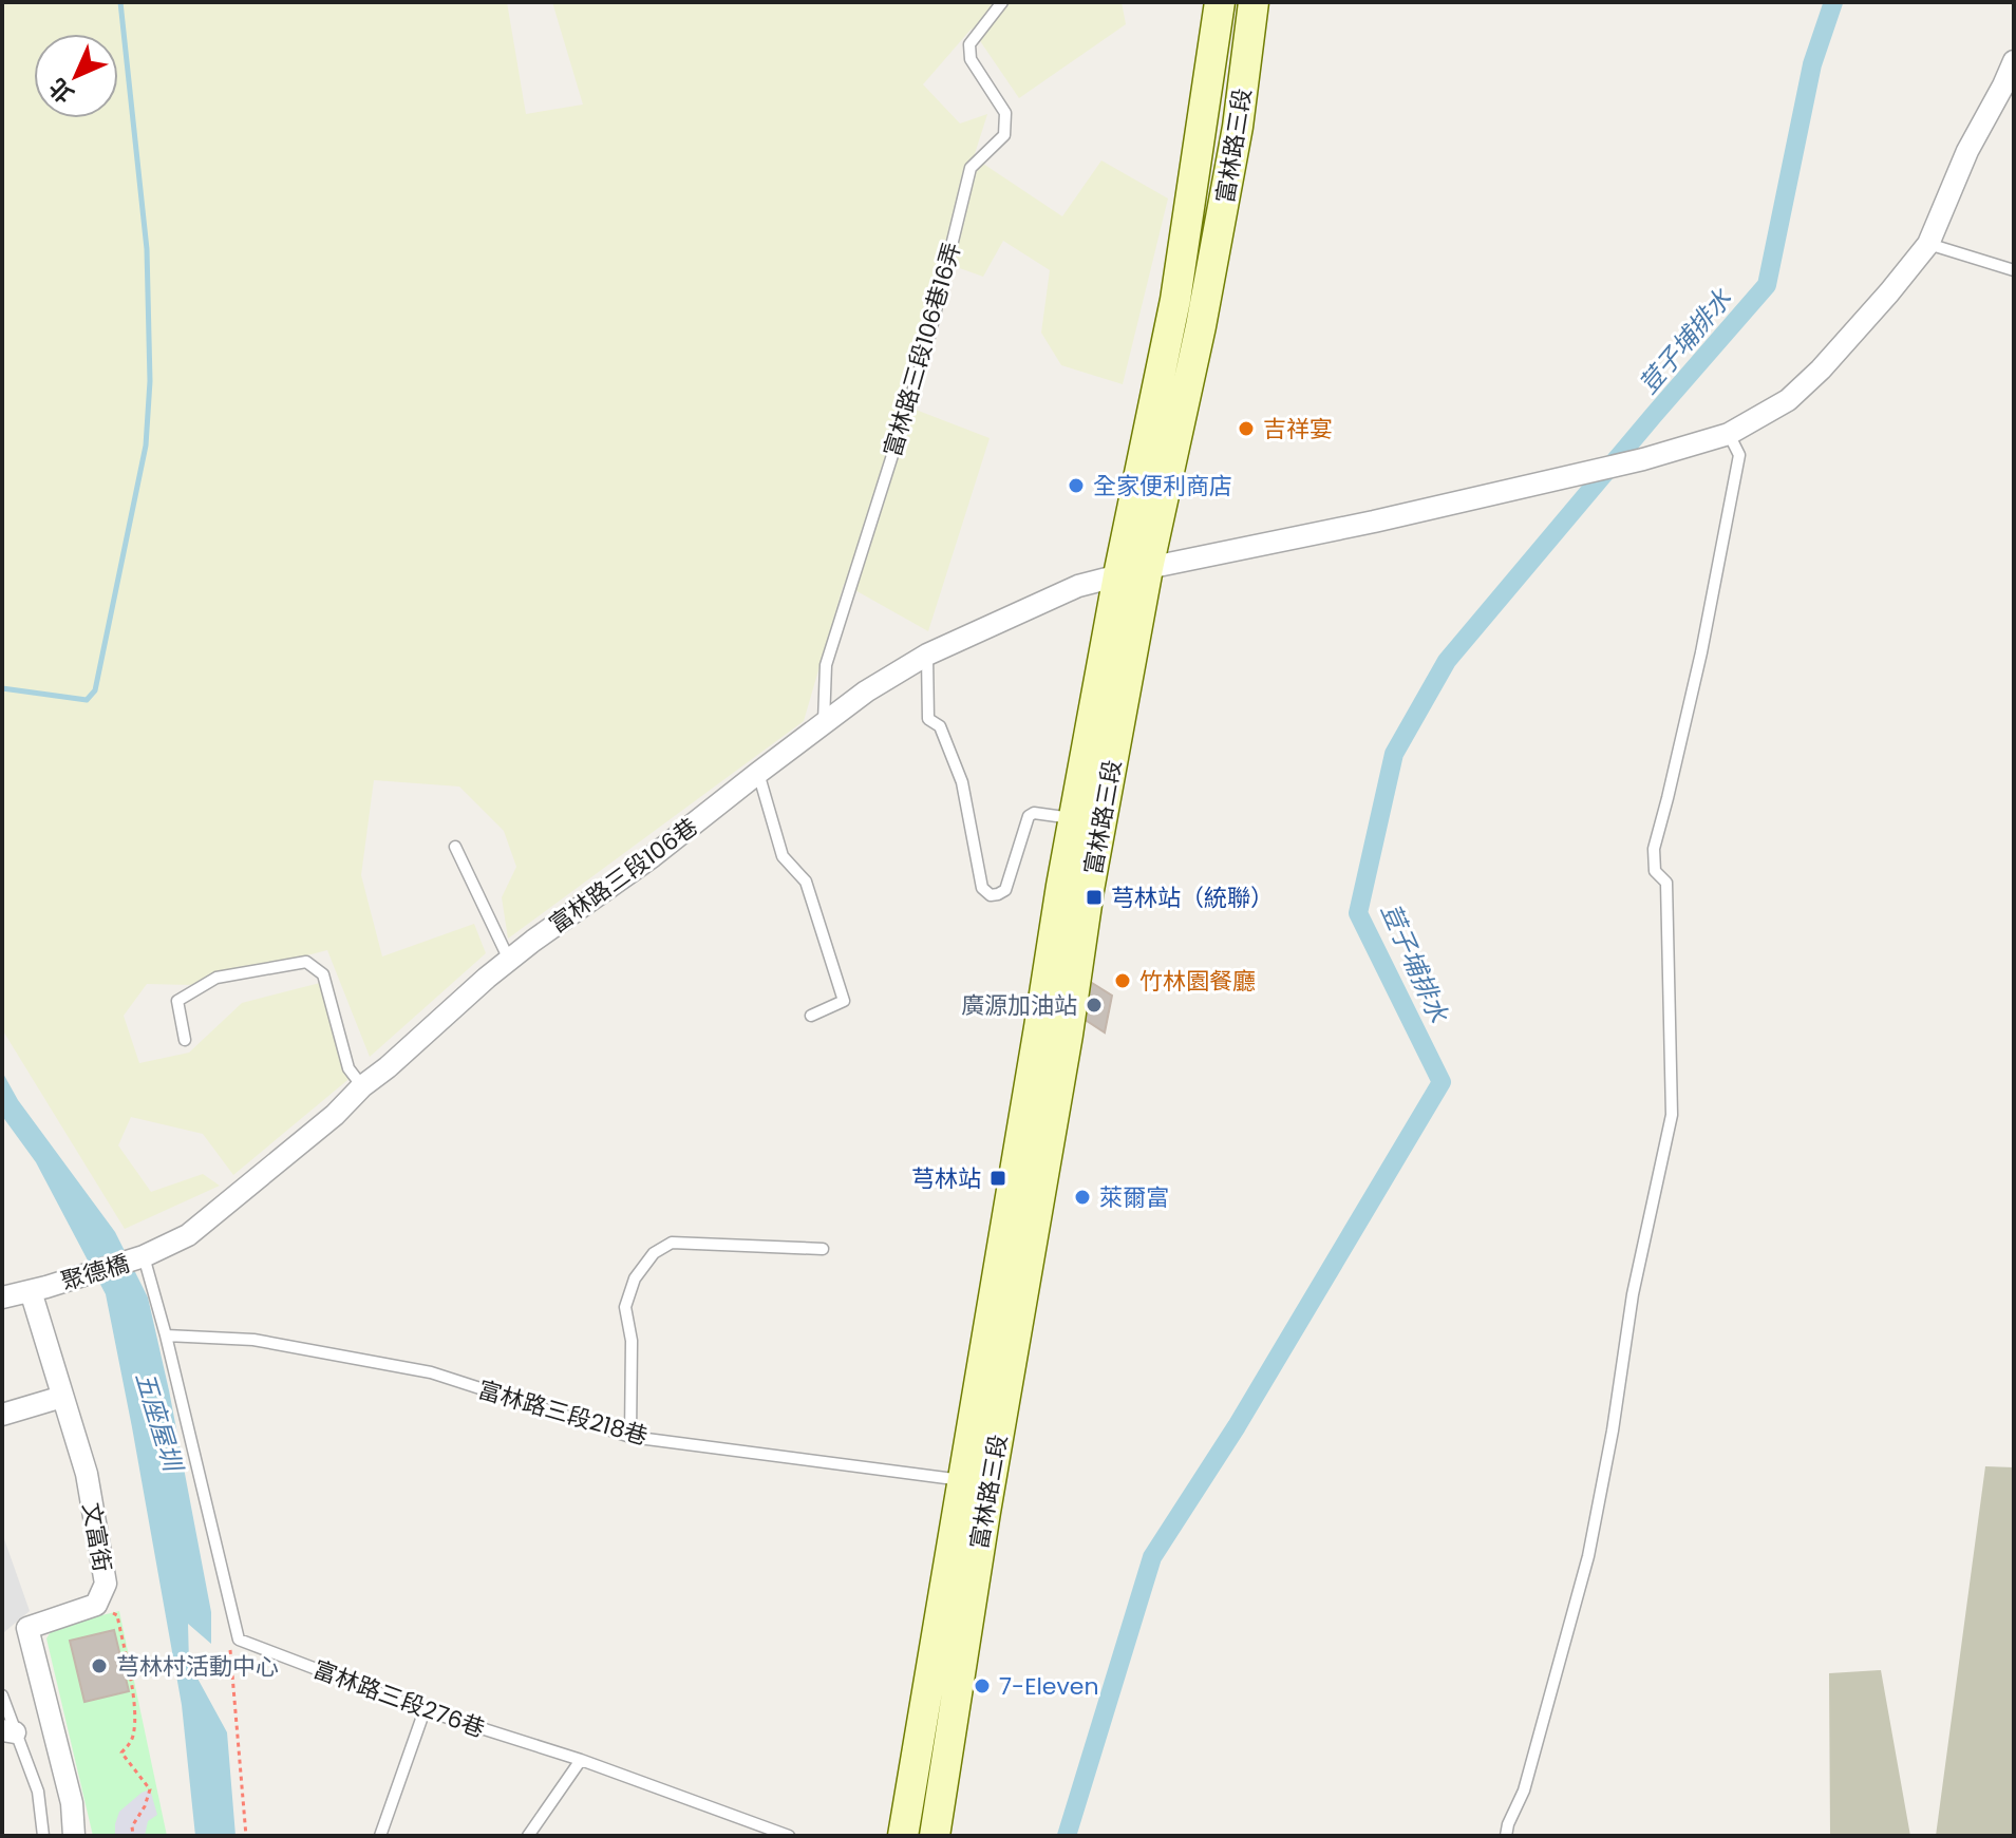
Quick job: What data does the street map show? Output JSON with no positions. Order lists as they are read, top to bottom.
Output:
{
  "streets": {
    "main road": ["富林路三段"],
    "street": ["富林路三段106巷", "聚德橋", "文富街"],
    "lane": ["富林路三段106巷16弄", "富林路三段218巷", "富林路三段276巷"]
  },
  "crossings": [
    ["富林路三段", "富林路三段106巷"],
    ["富林路三段", "富林路三段218巷"],
    ["富林路三段106巷16弄", "富林路三段106巷"],
    ["富林路三段106巷", "聚德橋"],
    ["富林路三段106巷", "富林路三段276巷"],
    ["聚德橋", "文富街"],
    ["聚德橋", "富林路三段276巷"],
    ["富林路三段218巷", "富林路三段276巷"]
  ],
  "water": ["荳子埔排水", "五座屋圳"],
  "places": {
    "other": [
      "吉祥宴",
      "全家便利商店",
      "竹林園餐廳",
      "廣源加油站",
      "萊爾富",
      "芎林村活動中心",
      "7-Eleven"
    ],
    "transit": ["芎林站（統聯）", "芎林站"]
  },
  "north": "bottom left"
}
